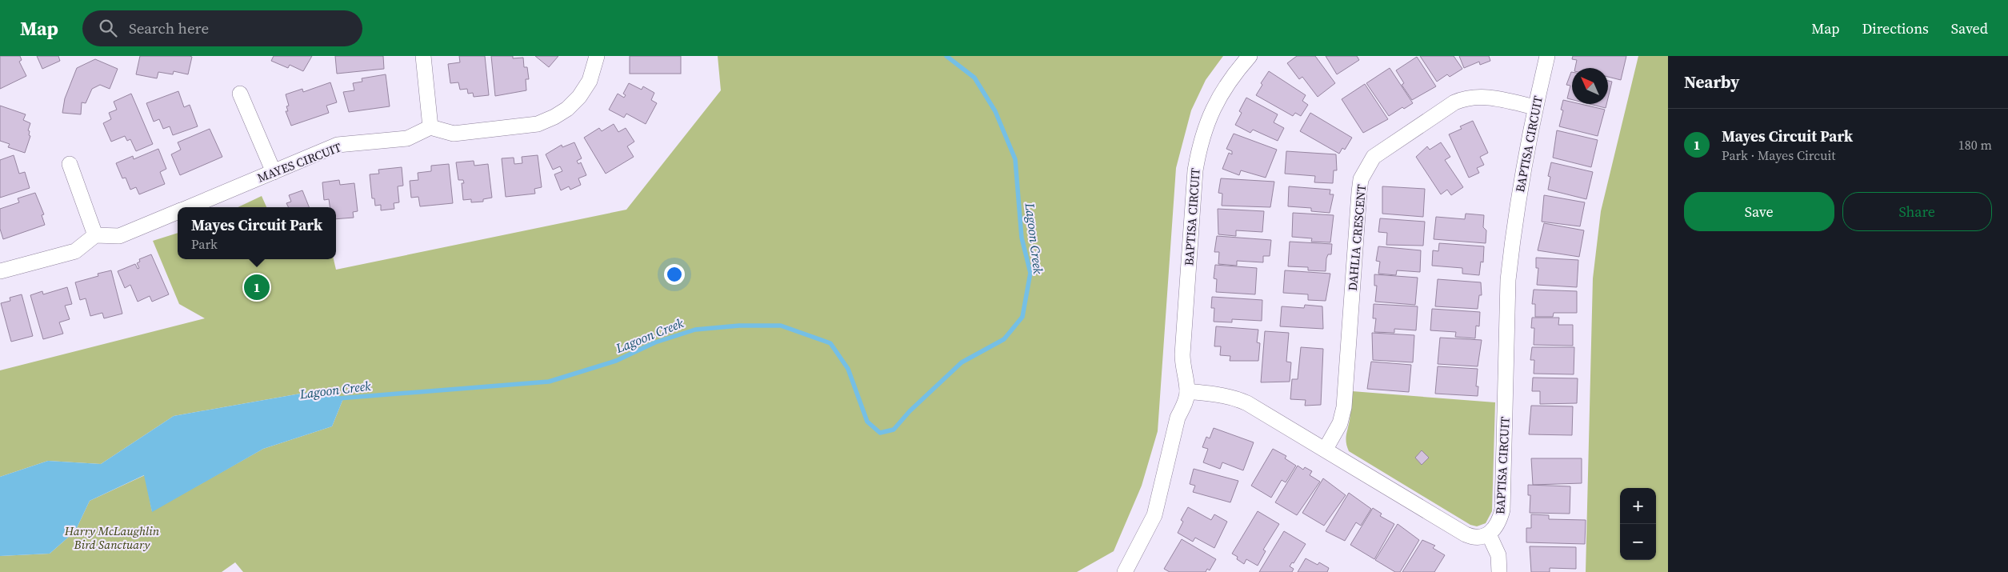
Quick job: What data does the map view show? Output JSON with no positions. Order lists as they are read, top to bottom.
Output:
{
  "streets": {
    "street": ["BAPTISA CIRCUIT", "MAYES CIRCUIT", "DAHLIA CRESCENT"]
  },
  "crossings": [
    ["BAPTISA CIRCUIT", "DAHLIA CRESCENT"]
  ],
  "water": ["Lagoon Creek"],
  "parks": ["Harry McLaughlin Bird Sanctuary"],
  "north": "top left",
  "page": {
    "header": "Map",
    "search": "Search here",
    "nav": ["Map", "Directions", "Saved"],
    "heading": "Nearby",
    "list": [
      {
        "mark": "1",
        "name": "Mayes Circuit Park",
        "note": "Park · Mayes Circuit",
        "value": "180 m"
      }
    ],
    "buttons": ["Save", "Share"],
    "popup": ["Mayes Circuit Park", "Park"],
    "pins": "1",
    "map_buttons": ["+", "−"]
  }
}
